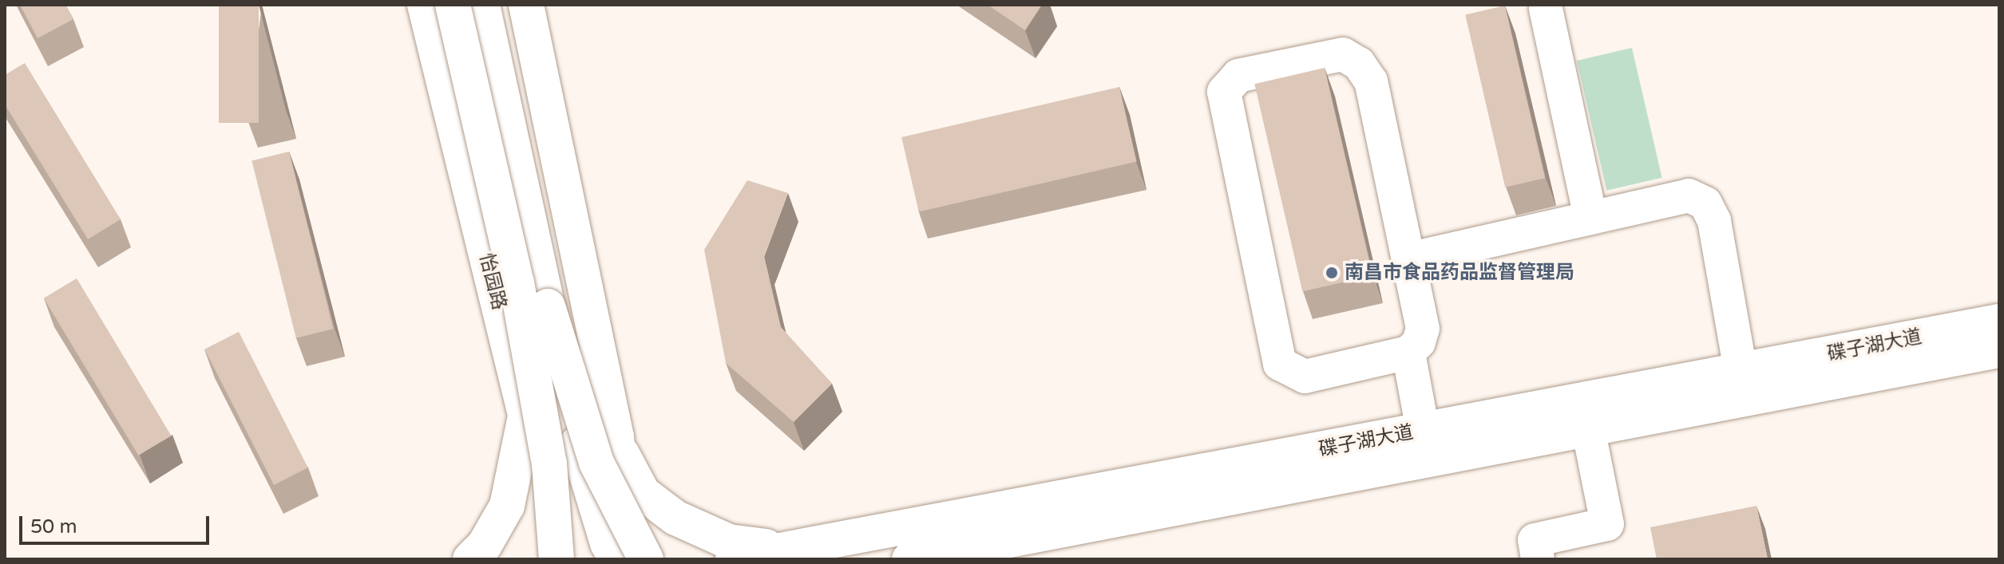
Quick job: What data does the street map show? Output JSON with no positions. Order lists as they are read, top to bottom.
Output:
{
  "streets": {
    "main road": ["怡园路", "碟子湖大道"]
  },
  "places": ["南昌市食品药品监督管理局"],
  "scale_bar": "50 m"
}
